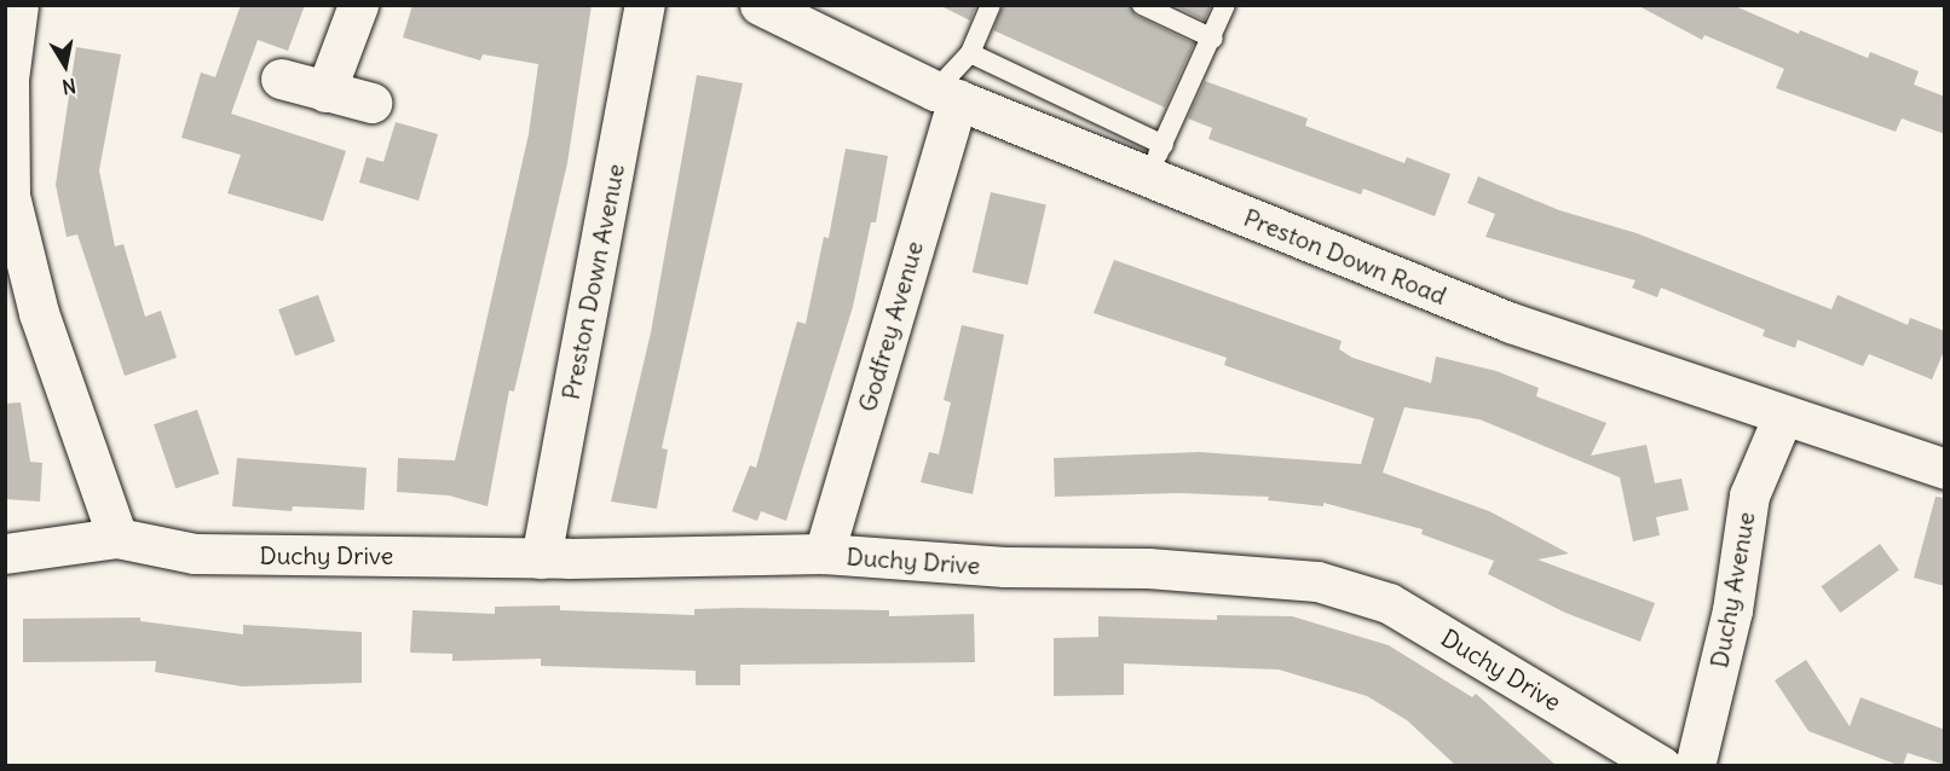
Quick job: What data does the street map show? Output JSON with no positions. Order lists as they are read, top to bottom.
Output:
{
  "streets": {
    "street": [
      "Preston Down Road",
      "Preston Down Avenue",
      "Godfrey Avenue",
      "Duchy Drive",
      "Duchy Avenue"
    ]
  },
  "crossings": [
    ["Preston Down Road", "Godfrey Avenue"],
    ["Preston Down Road", "Duchy Avenue"],
    ["Preston Down Avenue", "Duchy Drive"],
    ["Godfrey Avenue", "Duchy Drive"]
  ],
  "north": "bottom"
}
